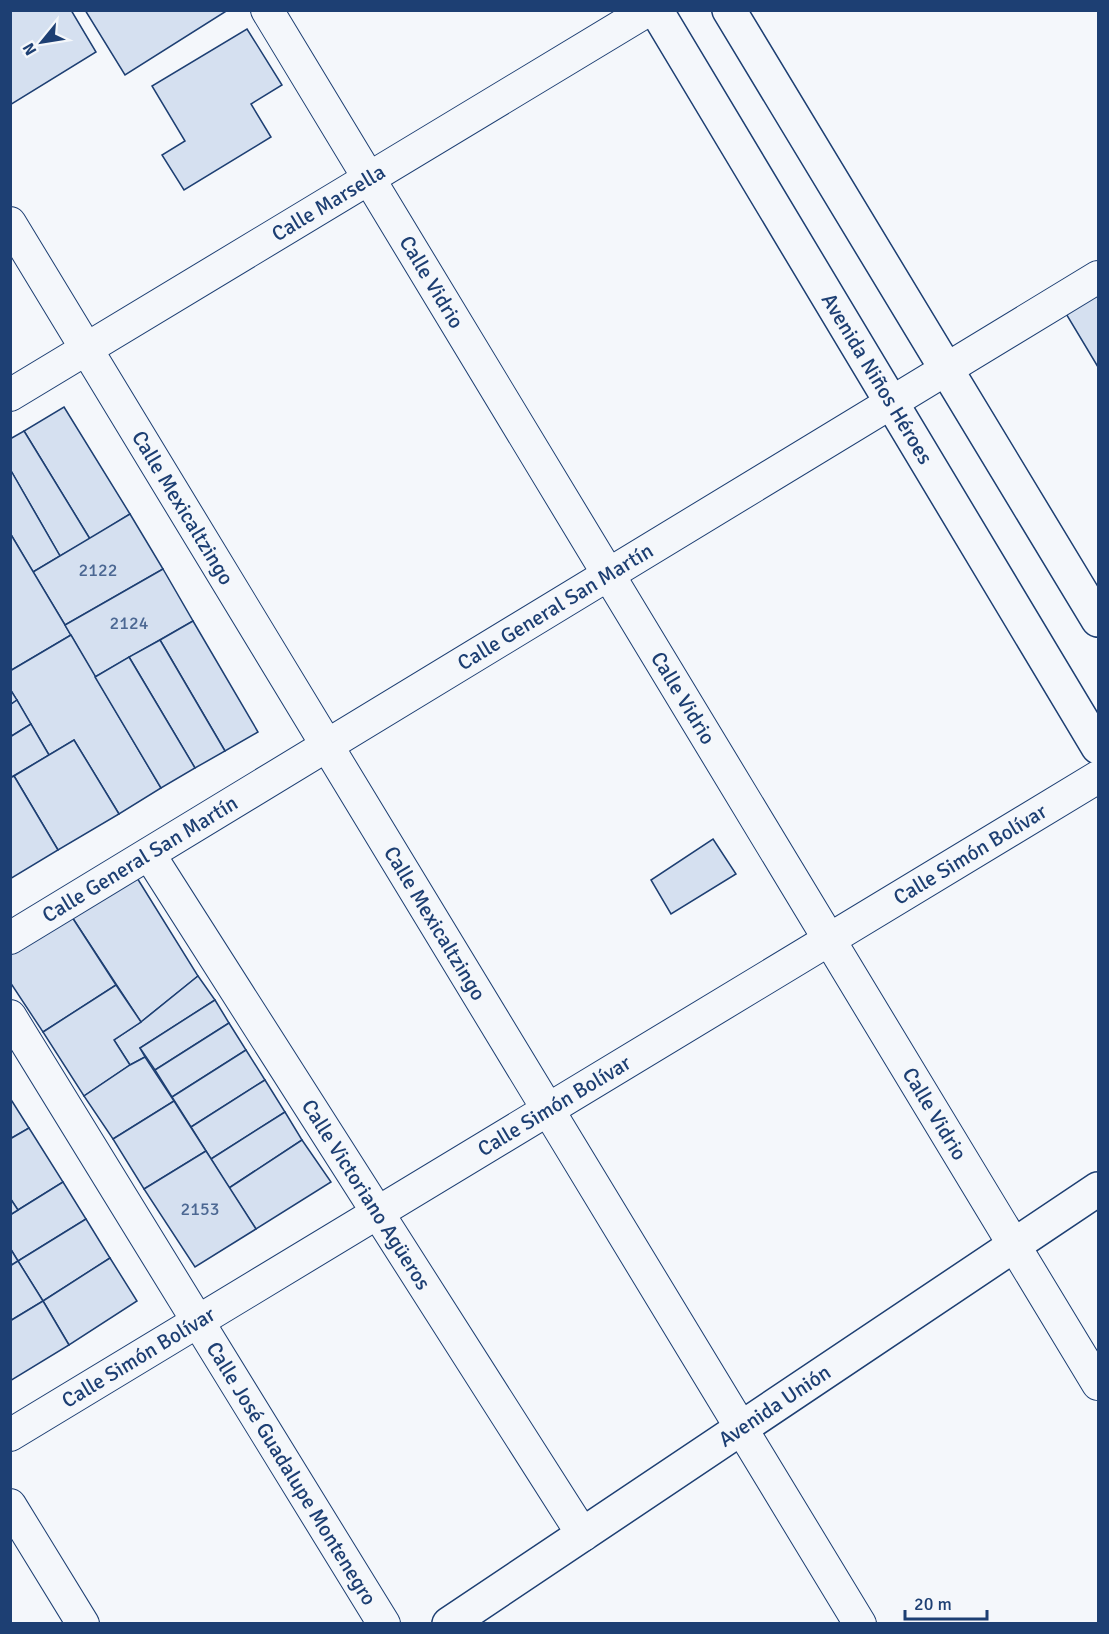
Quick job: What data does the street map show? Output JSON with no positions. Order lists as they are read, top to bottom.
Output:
{
  "streets": {
    "main road": ["Avenida Niños Héroes", "Avenida Unión"],
    "street": [
      "Calle Marsella",
      "Calle Vidrio",
      "Calle Mexicaltzingo",
      "Calle General San Martín",
      "Calle Simón Bolívar",
      "Calle Victoriano Agüeros",
      "Calle José Guadalupe Montenegro"
    ]
  },
  "crossings": [
    ["Calle Marsella", "Calle Vidrio"],
    ["Calle Marsella", "Calle Mexicaltzingo"],
    ["Calle Vidrio", "Calle General San Martín"],
    ["Calle Vidrio", "Calle Simón Bolívar"],
    ["Calle Vidrio", "Avenida Unión"],
    ["Avenida Niños Héroes", "Calle General San Martín"],
    ["Calle Mexicaltzingo", "Calle General San Martín"],
    ["Calle Mexicaltzingo", "Calle Simón Bolívar"],
    ["Calle Mexicaltzingo", "Avenida Unión"],
    ["Calle General San Martín", "Calle Victoriano Agüeros"],
    ["Calle Simón Bolívar", "Calle Victoriano Agüeros"],
    ["Calle Simón Bolívar", "Calle José Guadalupe Montenegro"],
    ["Calle Victoriano Agüeros", "Avenida Unión"]
  ],
  "house_numbers": ["2122", "2124", "2153"],
  "scale_bar": "20 m",
  "north": "bottom left"
}
